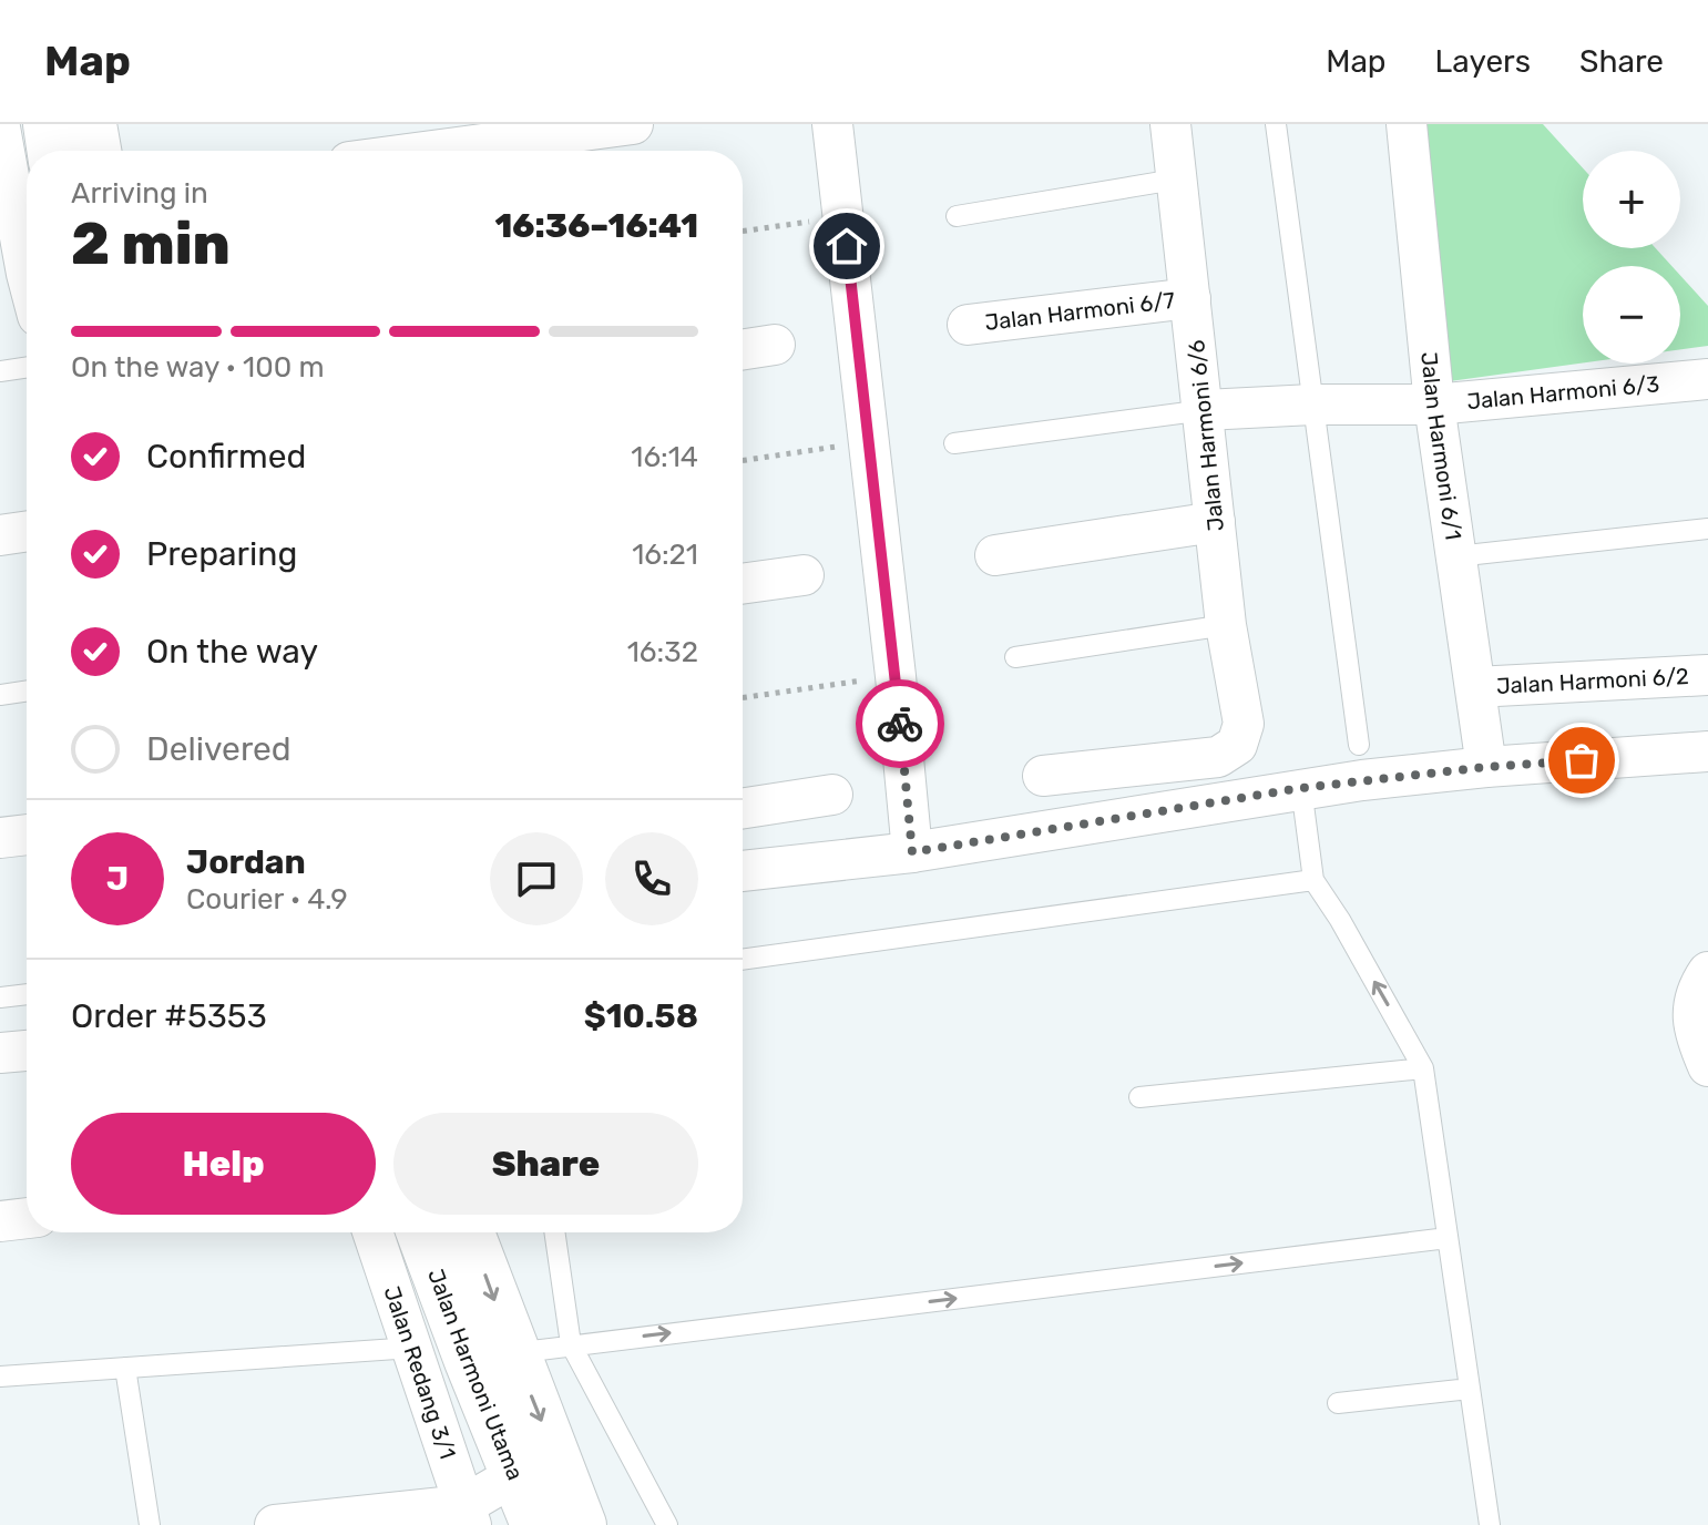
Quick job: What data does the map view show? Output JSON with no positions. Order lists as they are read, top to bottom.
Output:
{
  "streets": {
    "main road": ["Jalan Harmoni Utama"],
    "street": [
      "Jalan Harmoni 6/7",
      "Jalan Harmoni 6/3",
      "Jalan Harmoni 6/6",
      "Jalan Harmoni 6/1",
      "Jalan Harmoni 6/2",
      "Jalan Redang 3/1"
    ]
  },
  "crossings": [
    ["Jalan Harmoni 6/7", "Jalan Harmoni 6/6"],
    ["Jalan Harmoni 6/3", "Jalan Harmoni 6/6"],
    ["Jalan Harmoni 6/3", "Jalan Harmoni 6/1"],
    ["Jalan Harmoni 6/1", "Jalan Harmoni 6/2"],
    ["Jalan Redang 3/1", "Jalan Harmoni Utama"]
  ],
  "page": {
    "header": "Map",
    "nav": ["Map", "Layers", "Share"],
    "map_buttons": ["+", "−"],
    "heading": ["2 min", "Arriving in", "16:36–16:41"],
    "panel": [
      "Jordan",
      "Courier · 4.9",
      "Order #5353",
      "$10.58"
    ],
    "bar": "On the way · 100 m",
    "list": [
      ["Confirmed", "16:14"],
      ["Preparing", "16:21"],
      ["On the way", "16:32"],
      "Delivered"
    ],
    "round": "J",
    "buttons": ["Help", "Share"]
  }
}
